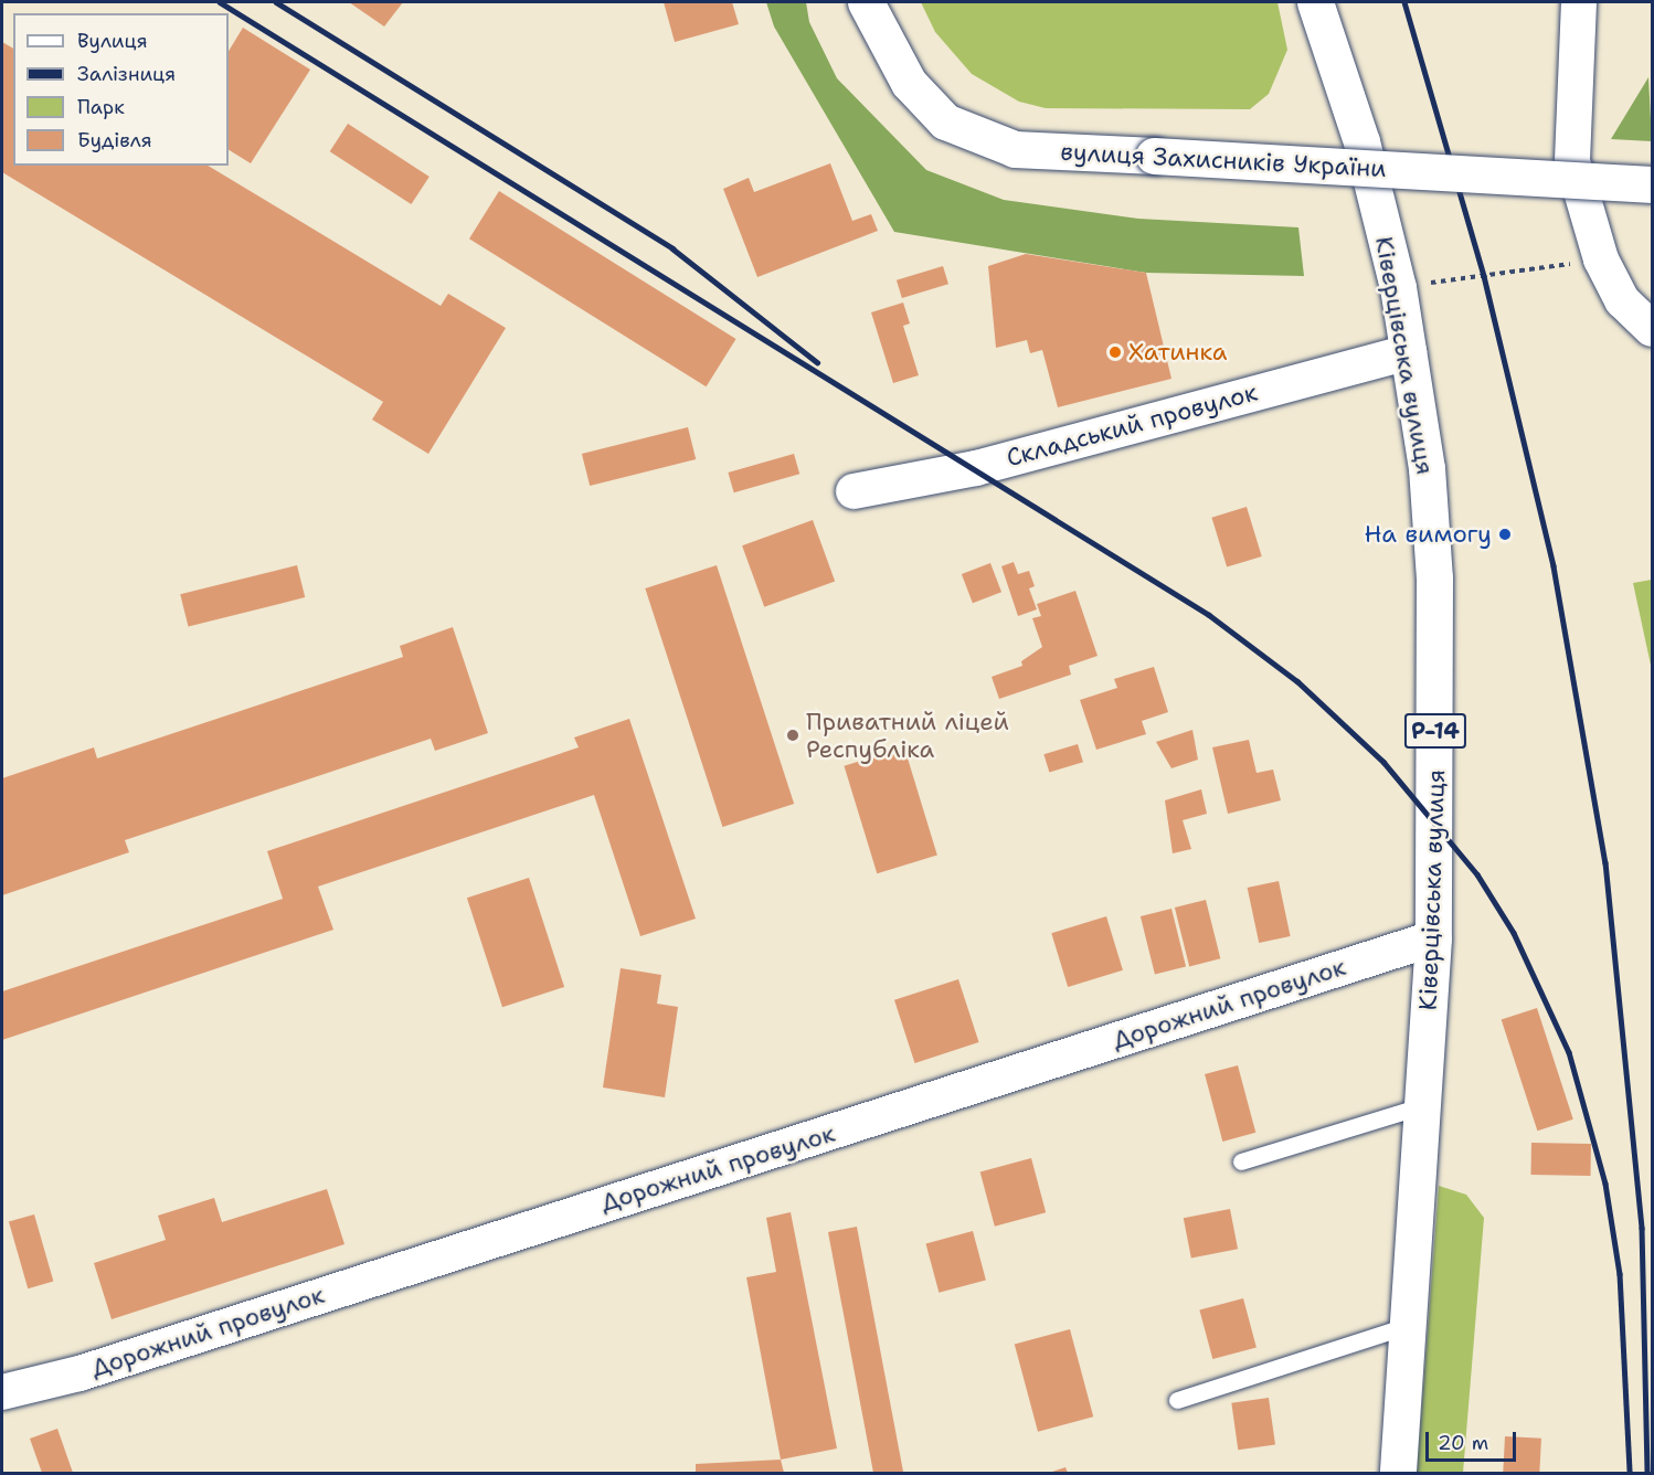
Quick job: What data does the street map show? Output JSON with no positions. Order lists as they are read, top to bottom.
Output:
{
  "streets": {
    "main road": ["вулиця Захисників України", "Ківерцівська вулиця", "Р-14"],
    "street": ["Складський провулок", "Дорожний провулок"]
  },
  "crossings": [
    ["Ківерцівська вулиця", "Складський провулок"],
    ["Ківерцівська вулиця", "Дорожний провулок"]
  ],
  "places": ["Хатинка", "На вимогу", "Приватний ліцей Республіка"],
  "legend": [
    "Вулиця",
    "Залізниця",
    "Парк",
    "Будівля"
  ],
  "scale_bar": "20 m"
}
